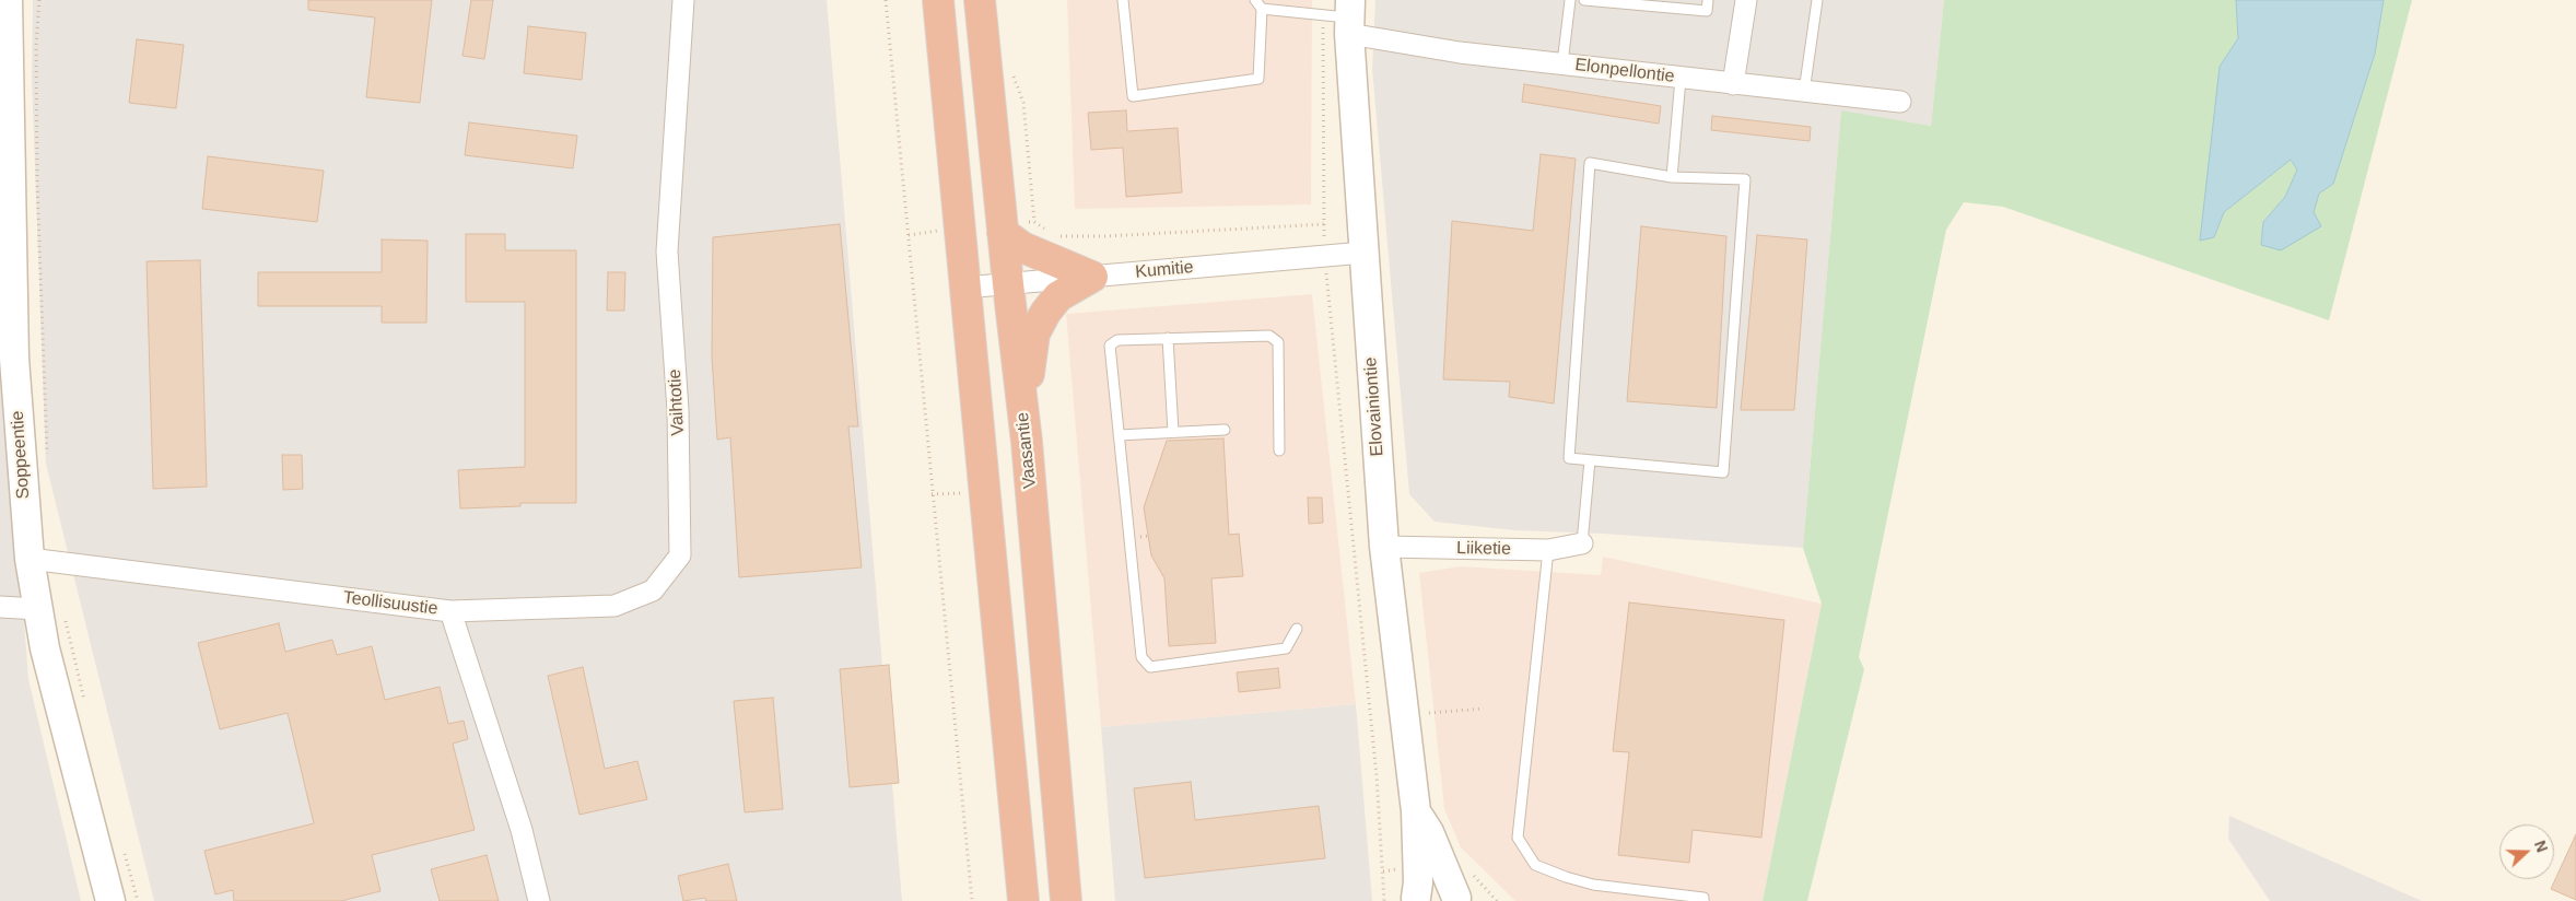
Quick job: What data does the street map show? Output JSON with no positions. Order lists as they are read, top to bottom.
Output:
{
  "streets": {
    "highway": ["Vaasantie"],
    "main road": ["Elovainiontie", "Soppeentie"],
    "street": [
      "Elonpellontie",
      "Kumitie",
      "Vaihtotie",
      "Liiketie",
      "Teollisuustie"
    ]
  },
  "crossings": [
    ["Elonpellontie", "Elovainiontie"],
    ["Kumitie", "Elovainiontie"],
    ["Kumitie", "Vaasantie"],
    ["Vaihtotie", "Teollisuustie"],
    ["Elovainiontie", "Liiketie"],
    ["Soppeentie", "Teollisuustie"]
  ],
  "north": "right"
}
